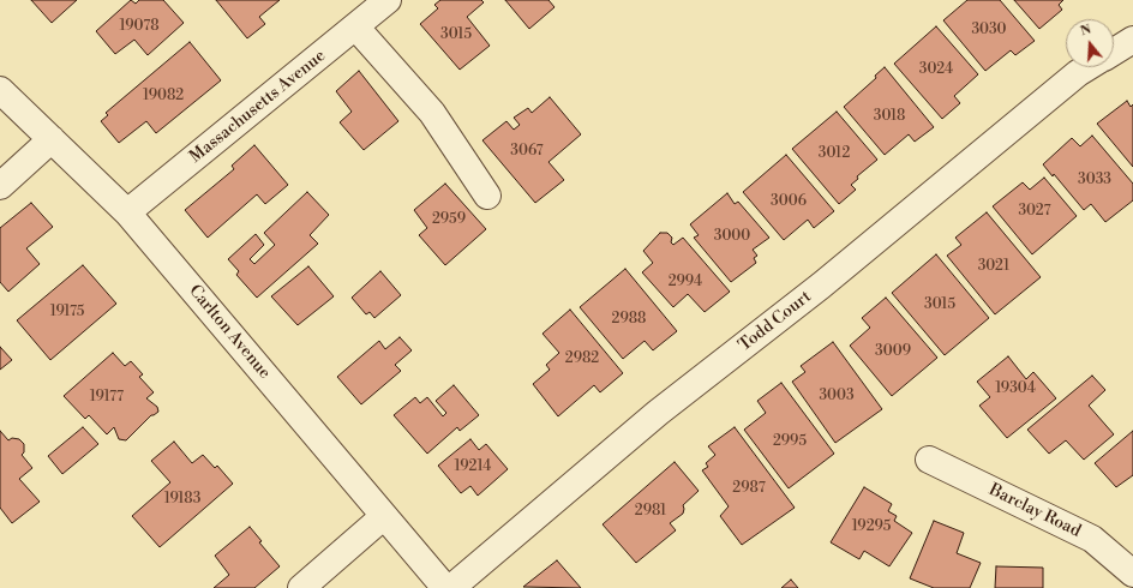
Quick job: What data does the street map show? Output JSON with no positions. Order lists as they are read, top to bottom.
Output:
{
  "streets": {
    "street": [
      "Massachusetts Avenue",
      "Todd Court",
      "Carlton Avenue",
      "Barclay Road"
    ]
  },
  "crossings": [
    ["Massachusetts Avenue", "Carlton Avenue"]
  ],
  "house_numbers": [
    "19078",
    "3030",
    "3015",
    "3024",
    "19082",
    "3018",
    "3067",
    "3012",
    "3033",
    "3006",
    "3027",
    "2959",
    "3000",
    "3021",
    "2994",
    "3015",
    "19175",
    "2988",
    "3009",
    "2982",
    "19304",
    "3003",
    "19177",
    "2995",
    "19214",
    "2987",
    "19183",
    "2981",
    "19295"
  ],
  "north": "top"
}
